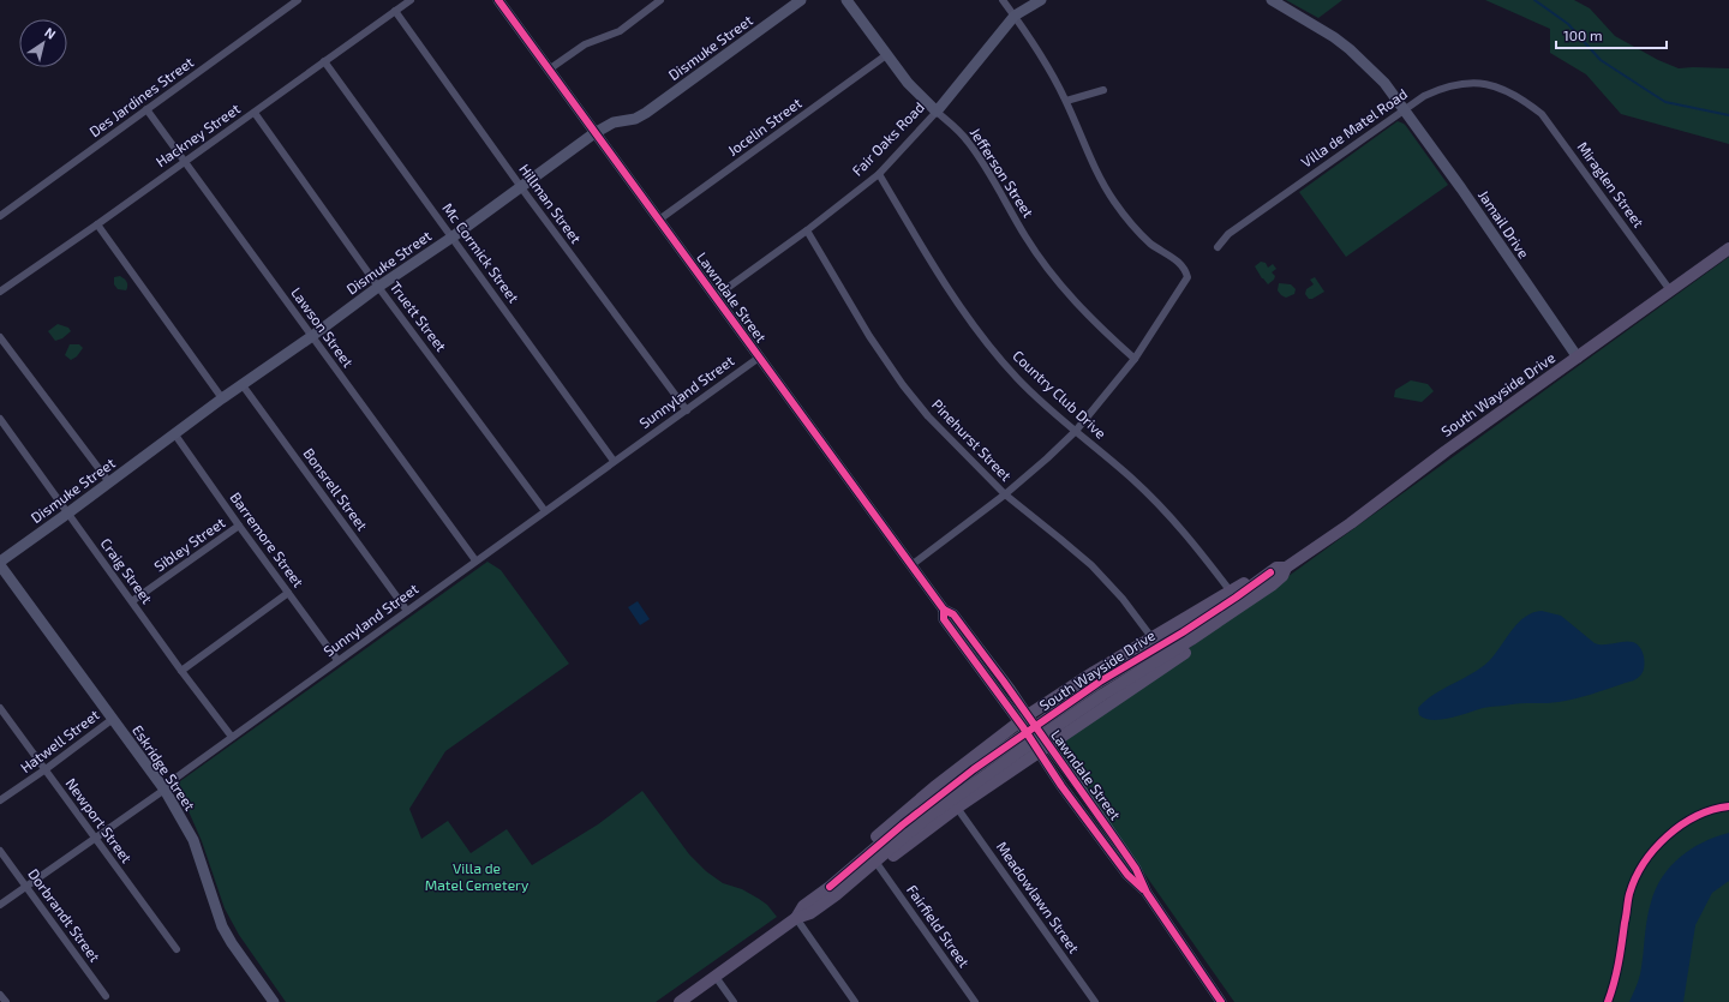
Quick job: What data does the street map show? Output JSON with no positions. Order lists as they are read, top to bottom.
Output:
{
  "streets": {
    "main road": ["South Wayside Drive"],
    "street": [
      "Dismuke Street",
      "Des Jardines Street",
      "Jocelin Street",
      "Villa de Matel Road",
      "Hackney Street",
      "Fair Oaks Road",
      "Jefferson Street",
      "Miraglen Street",
      "Hillman Street",
      "Jamail Drive",
      "Mc Cormick Street",
      "Lawndale Street",
      "Truett Street",
      "Lawson Street",
      "Sunnyland Street",
      "Country Club Drive",
      "Pinehurst Street",
      "Bonsrell Street",
      "Barremore Street",
      "Sibley Street",
      "Craig Street",
      "Hatwell Street",
      "Eskridge Street",
      "Newport Street",
      "Meadowlawn Street",
      "Dorbrandt Street",
      "Fairfield Street"
    ]
  },
  "crossings": [
    ["Dismuke Street", "Hillman Street"],
    ["Dismuke Street", "Mc Cormick Street"],
    ["Dismuke Street", "Lawndale Street"],
    ["Dismuke Street", "Truett Street"],
    ["Dismuke Street", "Lawson Street"],
    ["Dismuke Street", "Bonsrell Street"],
    ["Dismuke Street", "Barremore Street"],
    ["Dismuke Street", "Craig Street"],
    ["Des Jardines Street", "Lawson Street"],
    ["Jocelin Street", "Jefferson Street"],
    ["Jocelin Street", "Lawndale Street"],
    ["Villa de Matel Road", "Miraglen Street"],
    ["Villa de Matel Road", "Jamail Drive"],
    ["Hackney Street", "Hillman Street"],
    ["Hackney Street", "Mc Cormick Street"],
    ["Hackney Street", "Truett Street"],
    ["Hackney Street", "Lawson Street"],
    ["Fair Oaks Road", "Jefferson Street"],
    ["Fair Oaks Road", "Lawndale Street"],
    ["Fair Oaks Road", "Country Club Drive"],
    ["Fair Oaks Road", "Pinehurst Street"],
    ["Miraglen Street", "South Wayside Drive"],
    ["Hillman Street", "Sunnyland Street"],
    ["Jamail Drive", "South Wayside Drive"],
    ["Mc Cormick Street", "Sunnyland Street"],
    ["Lawndale Street", "Sunnyland Street"],
    ["Truett Street", "Sunnyland Street"],
    ["Lawson Street", "Sunnyland Street"],
    ["Sunnyland Street", "Bonsrell Street"],
    ["Sunnyland Street", "Barremore Street"],
    ["Sunnyland Street", "Craig Street"],
    ["Sunnyland Street", "Eskridge Street"],
    ["Sunnyland Street", "Newport Street"],
    ["Sunnyland Street", "Dorbrandt Street"],
    ["Barremore Street", "Sibley Street"],
    ["Sibley Street", "Craig Street"],
    ["Hatwell Street", "Eskridge Street"],
    ["Hatwell Street", "Newport Street"]
  ],
  "parks": ["Villa de Matel Cemetery"],
  "scale_bar": "100 m",
  "north": "top right"
}
